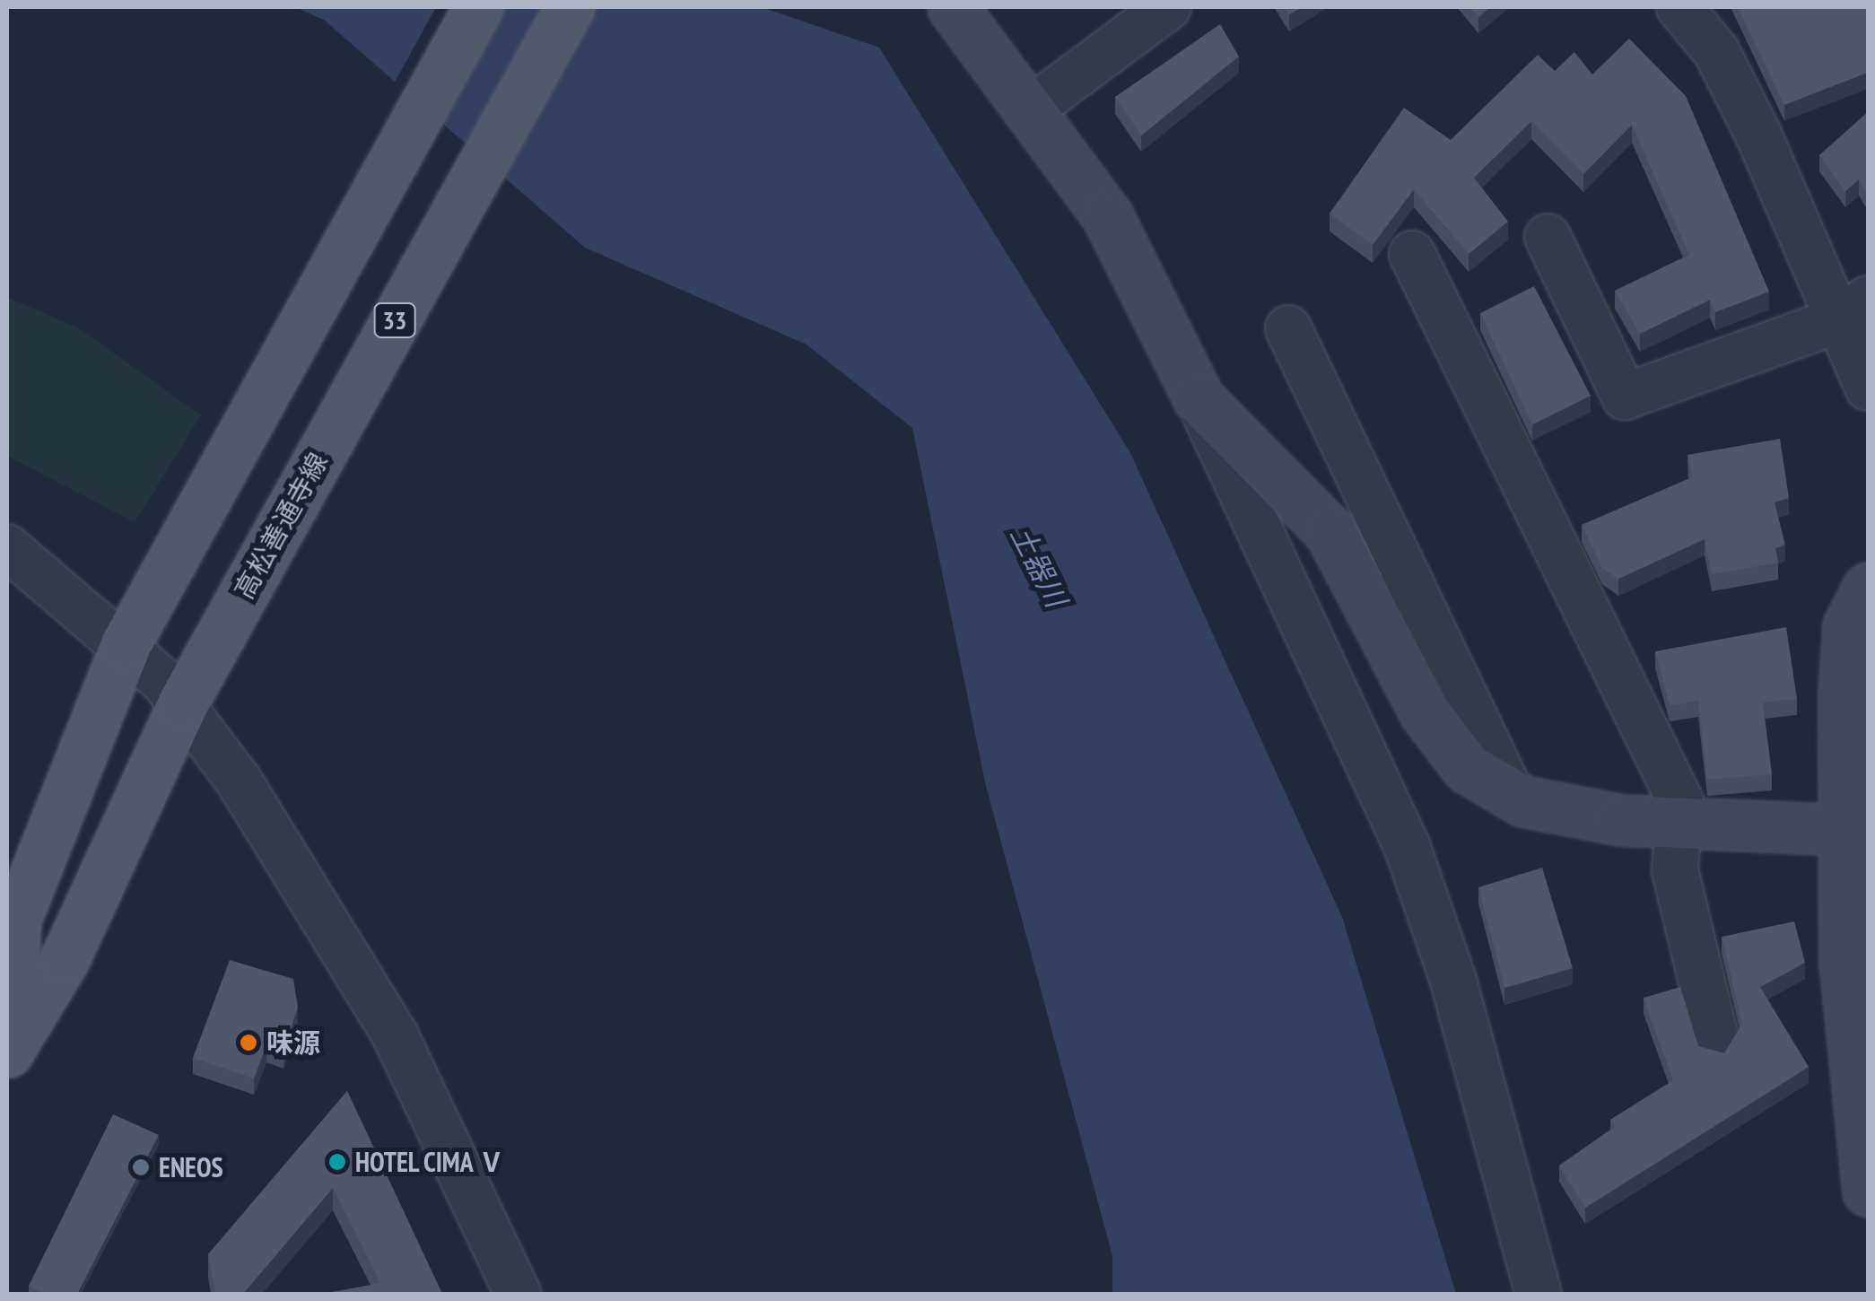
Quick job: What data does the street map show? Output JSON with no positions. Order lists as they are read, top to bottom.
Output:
{
  "streets": {
    "main road": ["33", "高松善通寺線"]
  },
  "water": ["土器川"],
  "places": ["味源", "HOTEL CIMA Ⅴ", "ENEOS"]
}
